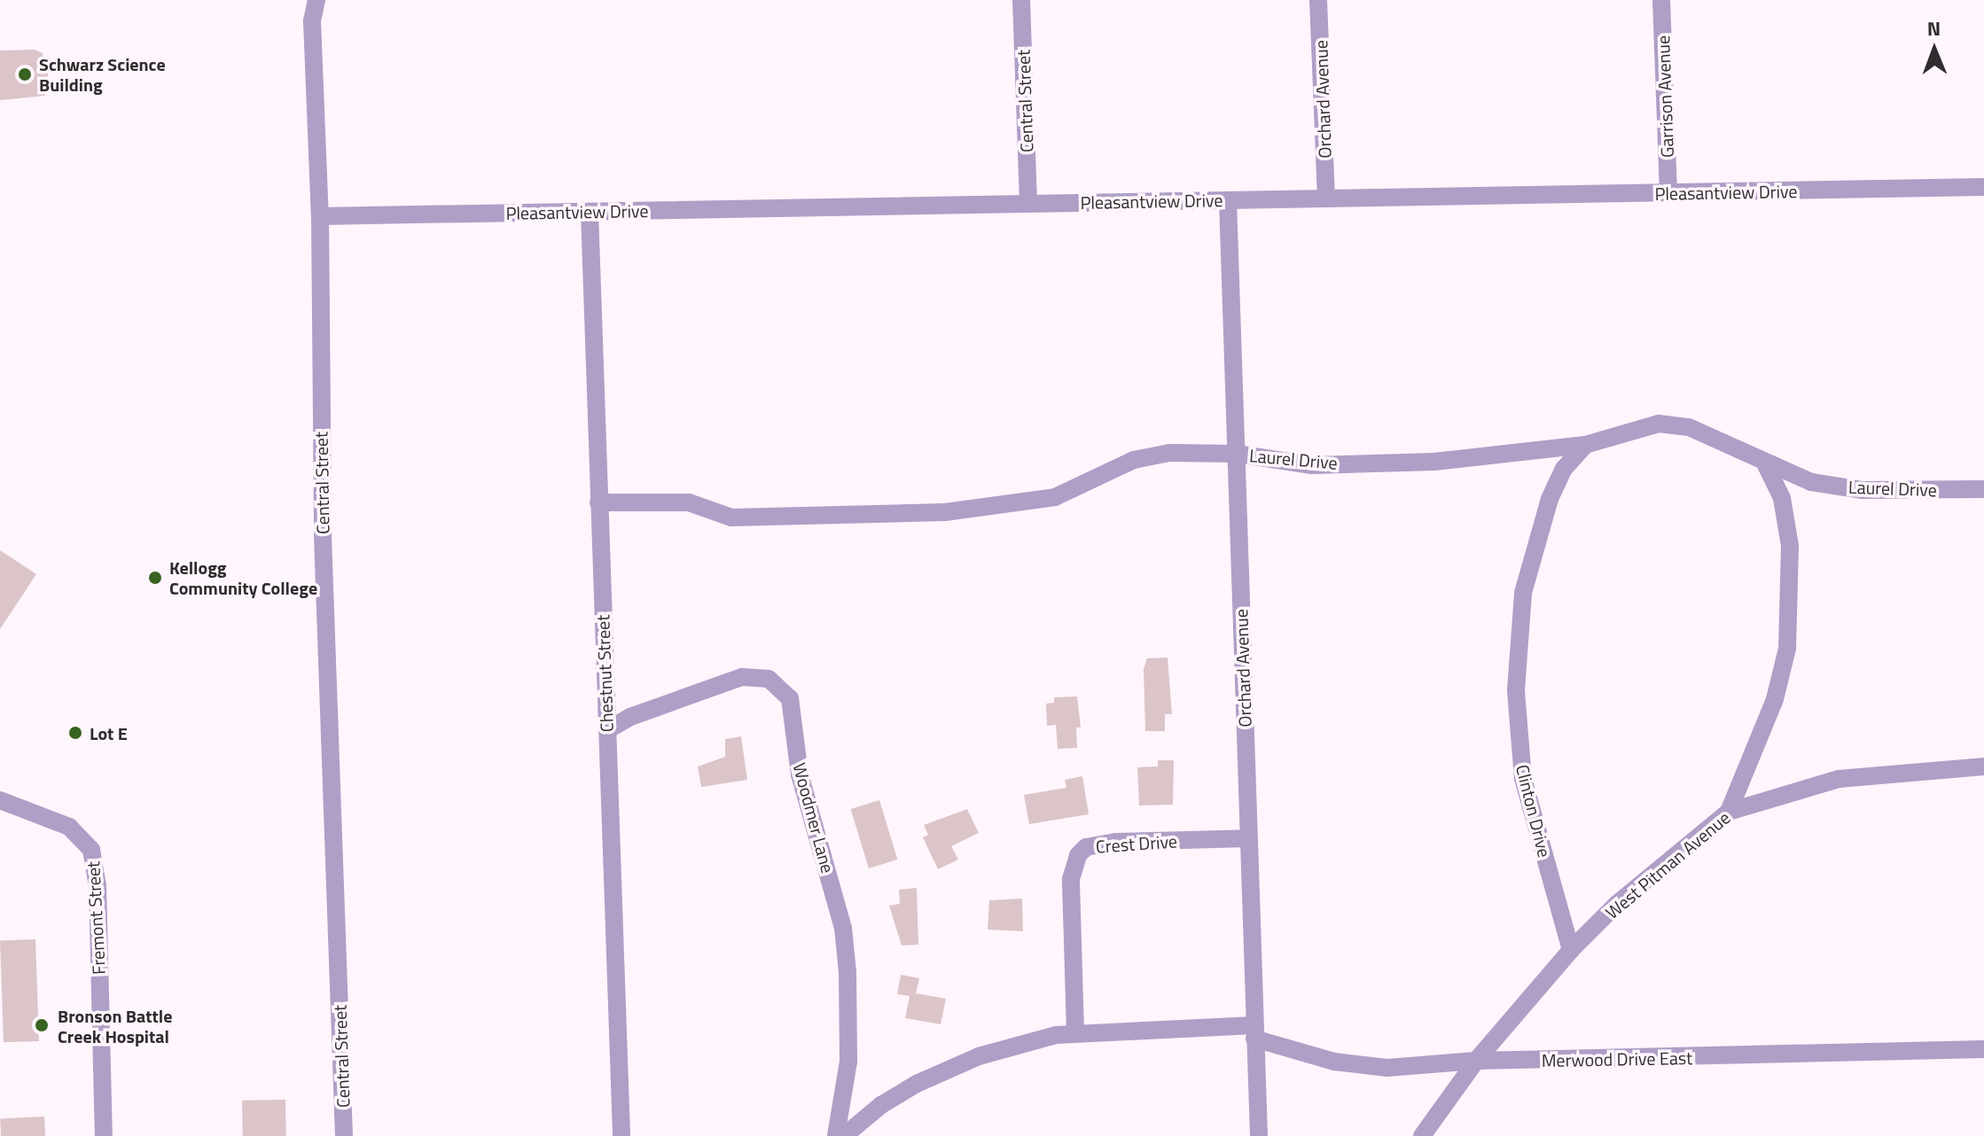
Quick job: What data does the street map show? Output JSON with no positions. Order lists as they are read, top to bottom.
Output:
{
  "streets": {
    "street": [
      "Garrison Avenue",
      "Orchard Avenue",
      "Central Street",
      "Pleasantview Drive",
      "Laurel Drive",
      "Chestnut Street",
      "Clinton Drive",
      "Woodmer Lane",
      "Crest Drive",
      "West Pitman Avenue",
      "Fremont Street",
      "Merwood Drive East"
    ]
  },
  "crossings": [
    ["Garrison Avenue", "Pleasantview Drive"],
    ["Orchard Avenue", "Pleasantview Drive"],
    ["Orchard Avenue", "Laurel Drive"],
    ["Orchard Avenue", "Crest Drive"],
    ["Orchard Avenue", "Merwood Drive East"],
    ["Central Street", "Pleasantview Drive"],
    ["Pleasantview Drive", "Chestnut Street"],
    ["Laurel Drive", "Chestnut Street"],
    ["Laurel Drive", "Clinton Drive"],
    ["Chestnut Street", "Woodmer Lane"],
    ["Clinton Drive", "West Pitman Avenue"],
    ["Crest Drive", "Merwood Drive East"]
  ],
  "places": [
    "Schwarz Science Building",
    "Kellogg Community College",
    "Lot E",
    "Bronson Battle Creek Hospital"
  ],
  "north": "top"
}
